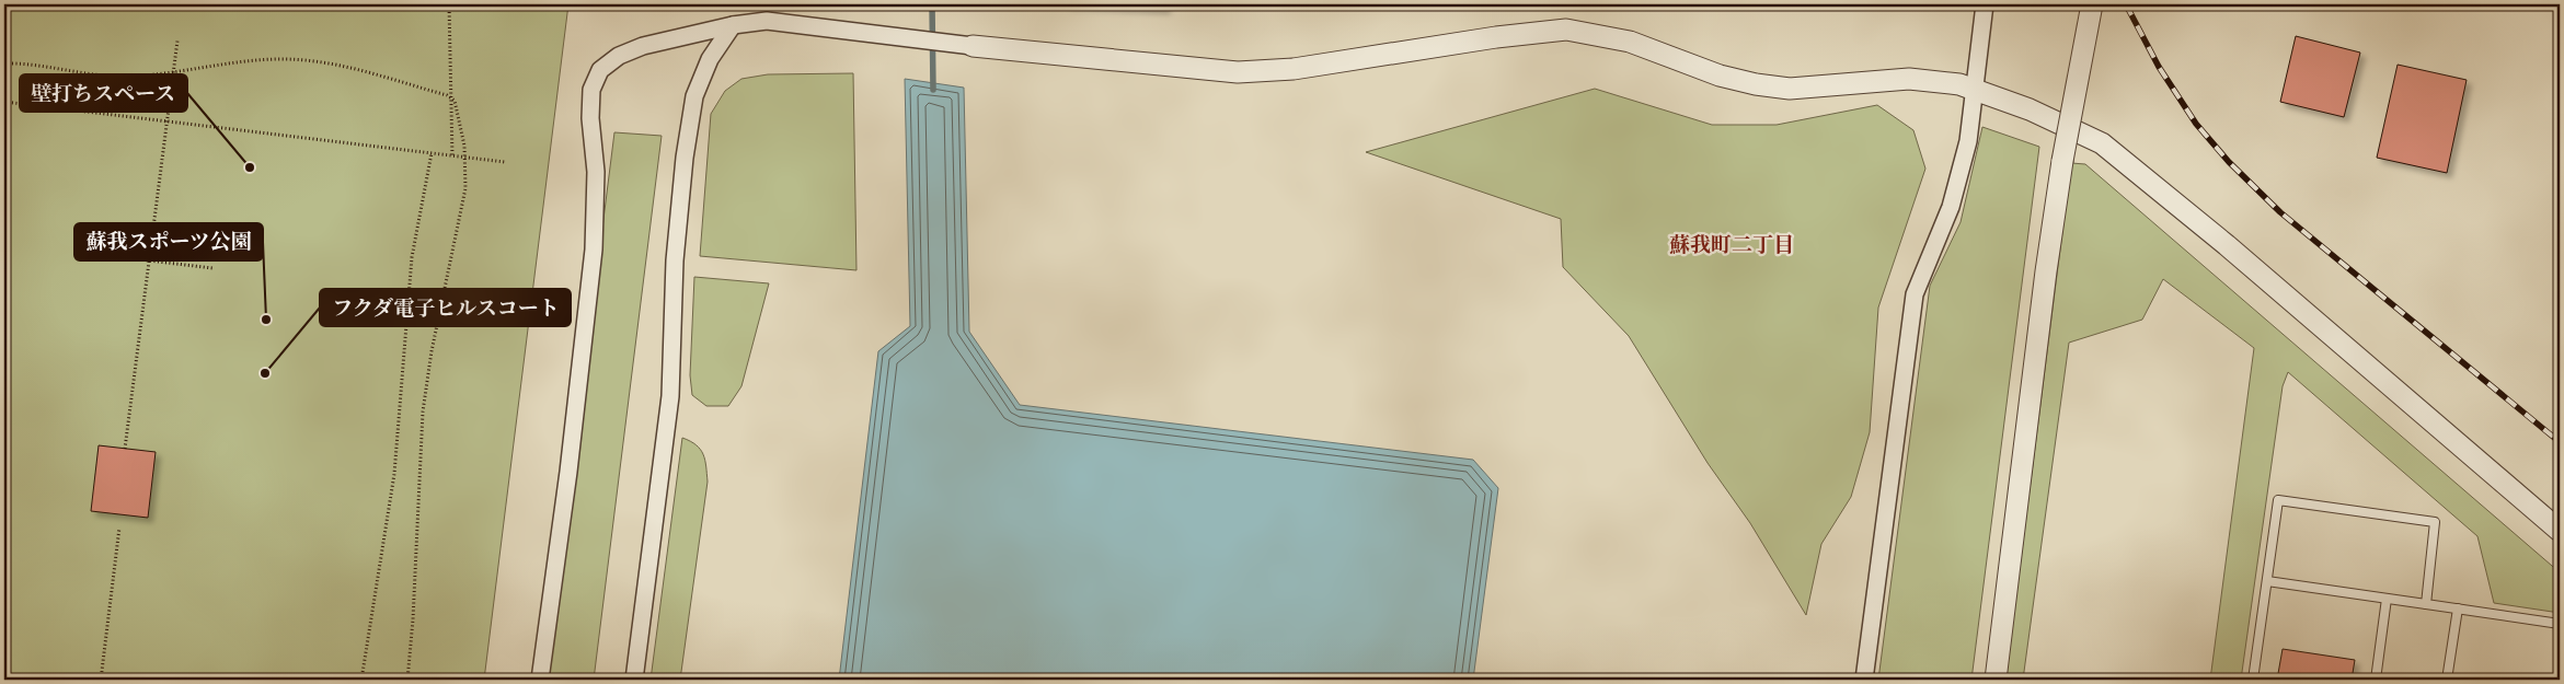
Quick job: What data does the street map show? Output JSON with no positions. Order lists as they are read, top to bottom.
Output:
{
  "districts": ["蘇我町二丁目"],
  "places": ["壁打ちスペース", "蘇我スポーツ公園", "フクダ電子ヒルスコート"]
}
